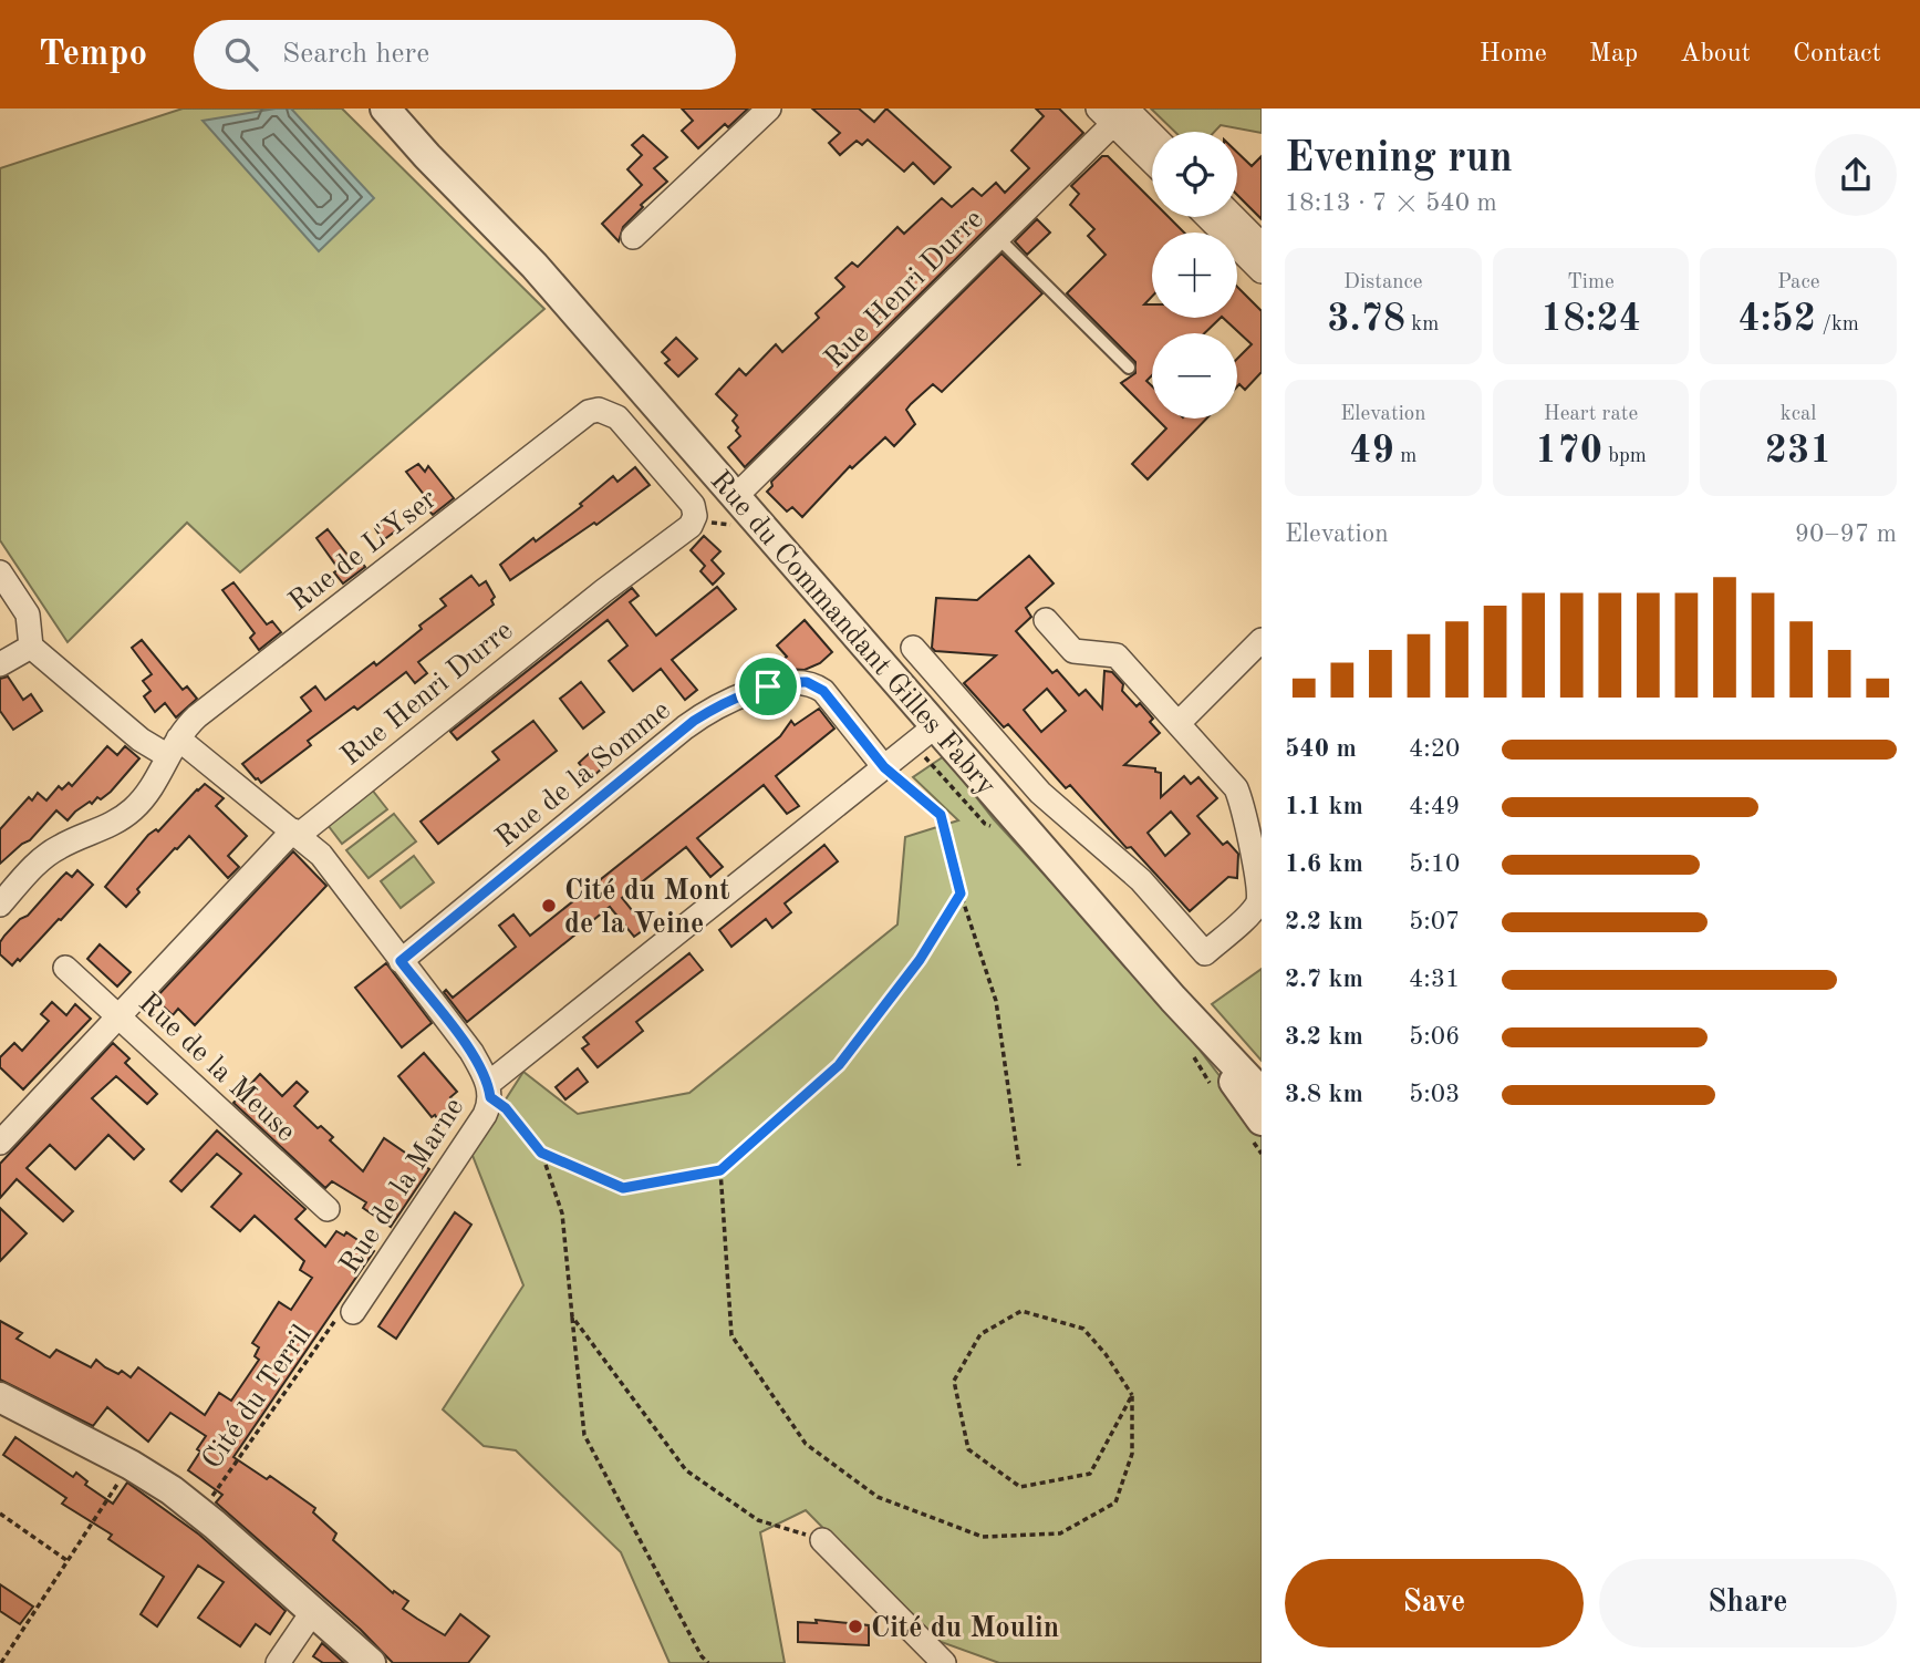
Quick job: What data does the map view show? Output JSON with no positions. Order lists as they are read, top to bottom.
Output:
{
  "streets": {
    "street": [
      "Rue Henri Durre",
      "Rue de L'Yser",
      "Rue du Commandant Gilles Fabry",
      "Rue de la Somme",
      "Rue de la Meuse",
      "Rue de la Marne"
    ],
    "path": ["Cité du Terril"]
  },
  "crossings": [
    ["Rue Henri Durre", "Rue de L'Yser"],
    ["Rue Henri Durre", "Rue du Commandant Gilles Fabry"],
    ["Rue Henri Durre", "Rue de la Meuse"],
    ["Rue du Commandant Gilles Fabry", "Rue de la Marne"],
    ["Rue de la Somme", "Rue de la Marne"],
    ["Rue de la Marne", "Cité du Terril"]
  ],
  "places": ["Cité du Mont de la Veine", "Cité du Moulin"],
  "page": {
    "header": "Tempo",
    "search": "Search here",
    "nav": [
      "Home",
      "Map",
      "About",
      "Contact"
    ],
    "heading": ["Evening run", "18:13 · 7 × 540 m"],
    "map_buttons": ["+", "−"],
    "stats": [
      ["Distance", "3.78 km"],
      ["Time", "18:24"],
      ["Pace", "4:52 /km"],
      ["Elevation", "49 m"],
      ["Heart rate", "170 bpm"],
      ["kcal", "231"]
    ],
    "chart": ["Elevation", "90–97 m"],
    "list": [
      {
        "name": "540 m",
        "note": "4:20"
      },
      {
        "name": "1.1 km",
        "note": "4:49"
      },
      {
        "name": "1.6 km",
        "note": "5:10"
      },
      {
        "name": "2.2 km",
        "note": "5:07"
      },
      {
        "name": "2.7 km",
        "note": "4:31"
      },
      {
        "name": "3.2 km",
        "note": "5:06"
      },
      {
        "name": "3.8 km",
        "note": "5:03"
      }
    ],
    "buttons": ["Save", "Share"]
  }
}
